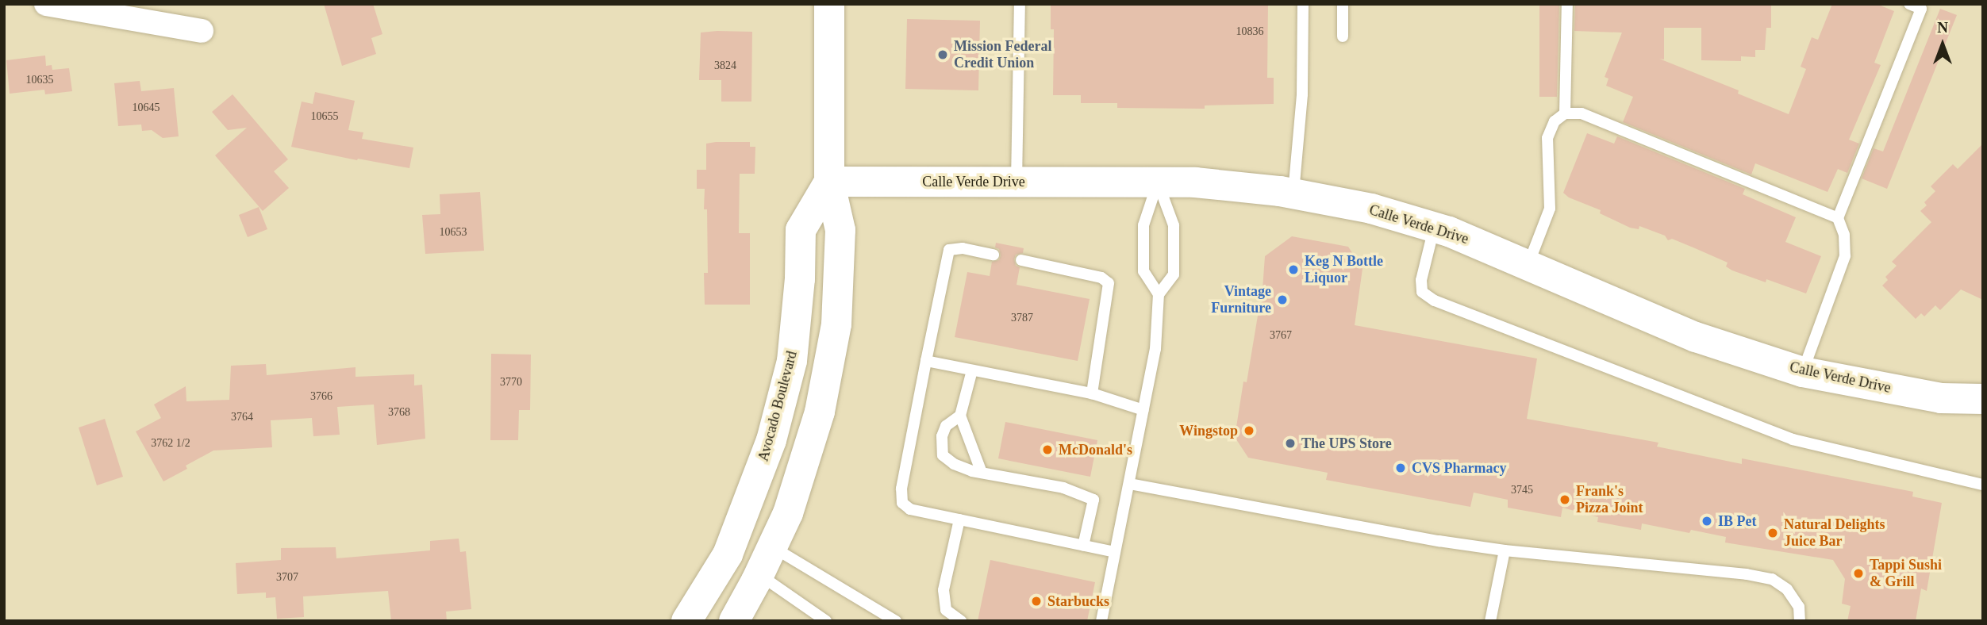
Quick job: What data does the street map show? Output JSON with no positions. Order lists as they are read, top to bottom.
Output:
{
  "streets": {
    "main road": ["Calle Verde Drive", "Avocado Boulevard"]
  },
  "crossings": [
    ["Calle Verde Drive", "Avocado Boulevard"]
  ],
  "places": [
    "Mission Federal Credit Union",
    "Keg N Bottle Liquor",
    "Vintage Furniture",
    "Wingstop",
    "The UPS Store",
    "McDonald's",
    "CVS Pharmacy",
    "Frank's Pizza Joint",
    "IB Pet",
    "Natural Delights Juice Bar",
    "Tappi Sushi & Grill",
    "Starbucks"
  ],
  "house_numbers": [
    "10836",
    "3824",
    "10635",
    "10645",
    "10655",
    "10653",
    "3787",
    "3767",
    "3770",
    "3766",
    "3768",
    "3764",
    "3762 1/2",
    "3745",
    "3707"
  ],
  "north": "top"
}
